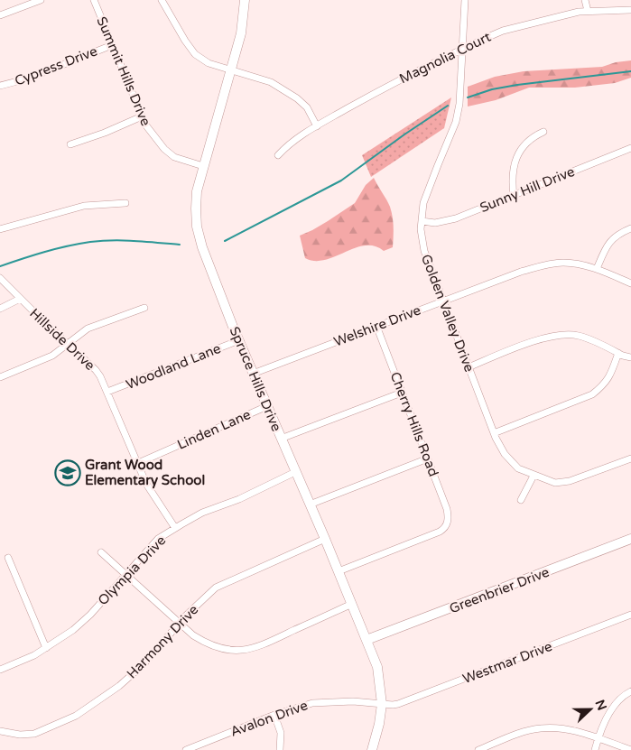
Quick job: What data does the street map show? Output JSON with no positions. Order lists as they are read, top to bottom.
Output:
{
  "streets": {
    "main road": ["Spruce Hills Drive", "Greenbrier Drive"],
    "street": [
      "Magnolia Court",
      "Cypress Drive",
      "Summit Hills Drive",
      "Sunny Hill Drive",
      "Golden Valley Drive",
      "Welshire Drive",
      "Hillside Drive",
      "Woodland Lane",
      "Cherry Hills Road",
      "Linden Lane",
      "Olympia Drive",
      "Harmony Drive",
      "Westmar Drive",
      "Avalon Drive"
    ]
  },
  "crossings": [
    ["Magnolia Court", "Golden Valley Drive"],
    ["Cypress Drive", "Summit Hills Drive"],
    ["Summit Hills Drive", "Spruce Hills Drive"],
    ["Sunny Hill Drive", "Golden Valley Drive"],
    ["Golden Valley Drive", "Welshire Drive"],
    ["Welshire Drive", "Spruce Hills Drive"],
    ["Welshire Drive", "Cherry Hills Road"],
    ["Hillside Drive", "Woodland Lane"],
    ["Hillside Drive", "Linden Lane"],
    ["Hillside Drive", "Olympia Drive"],
    ["Woodland Lane", "Spruce Hills Drive"],
    ["Spruce Hills Drive", "Cherry Hills Road"],
    ["Spruce Hills Drive", "Linden Lane"],
    ["Spruce Hills Drive", "Olympia Drive"],
    ["Spruce Hills Drive", "Greenbrier Drive"],
    ["Spruce Hills Drive", "Harmony Drive"],
    ["Spruce Hills Drive", "Westmar Drive"],
    ["Spruce Hills Drive", "Avalon Drive"],
    ["Westmar Drive", "Avalon Drive"]
  ],
  "places": {
    "school or university": ["Grant Wood Elementary School"]
  },
  "north": "right"
}
